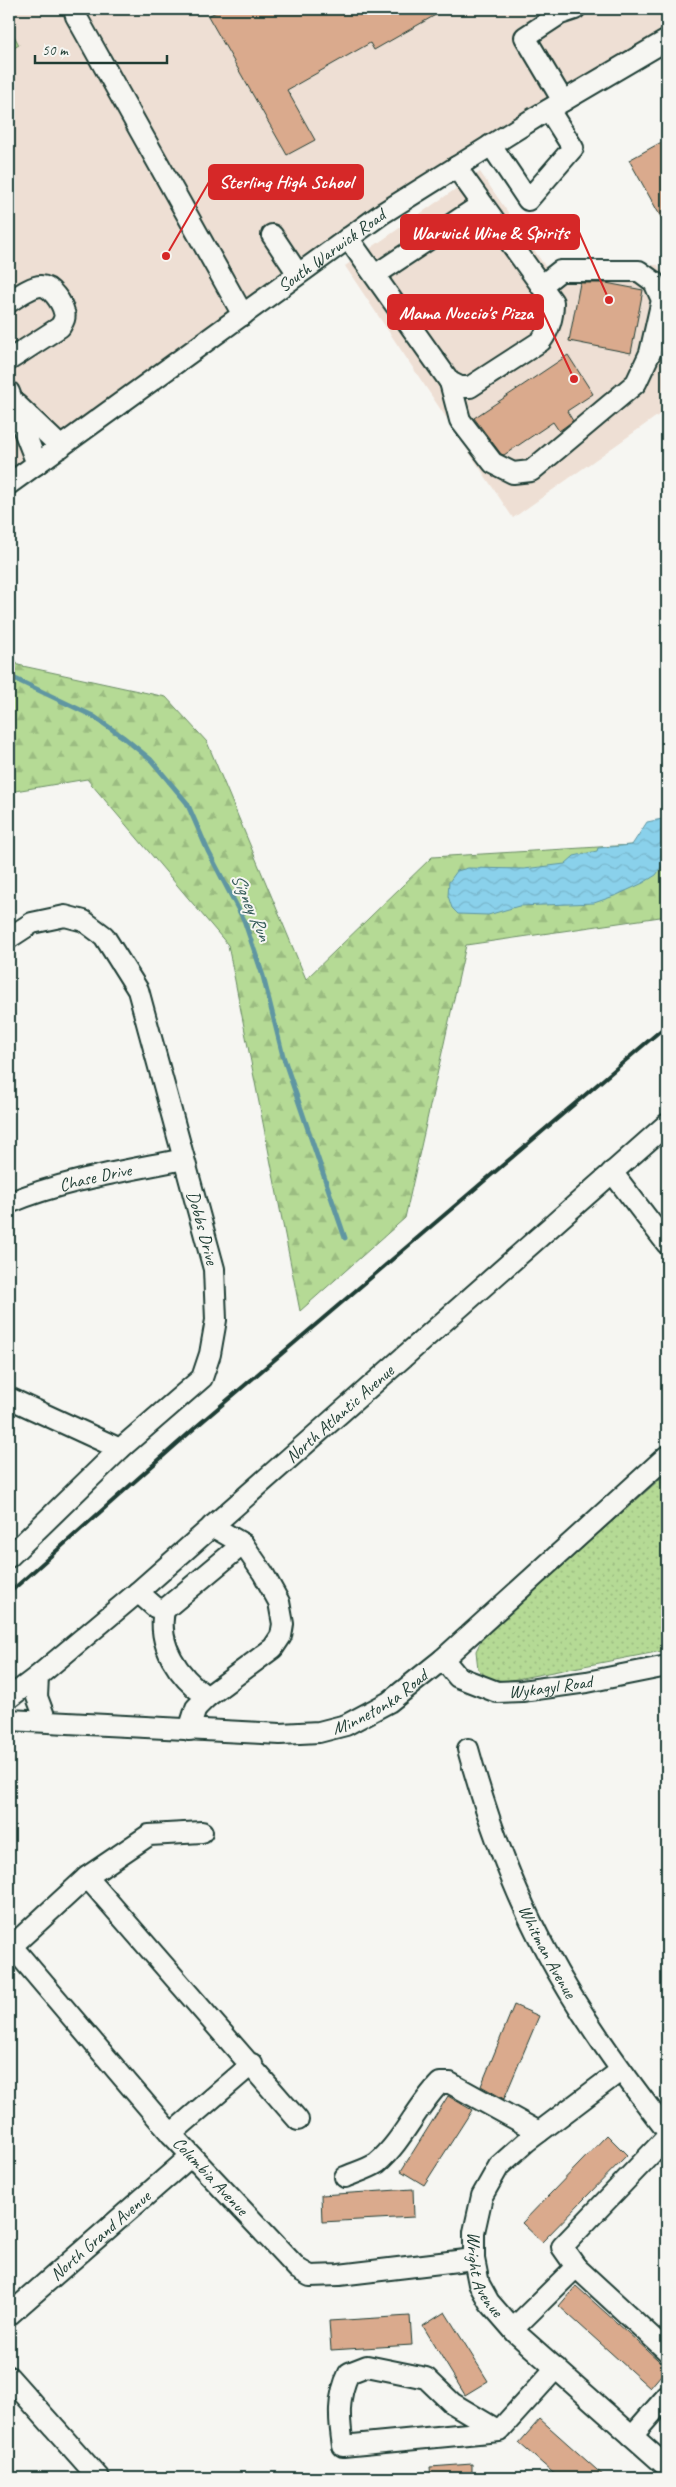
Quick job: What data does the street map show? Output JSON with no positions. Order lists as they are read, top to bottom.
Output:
{
  "streets": {
    "street": [
      "South Warwick Road",
      "Chase Drive",
      "Dobbs Drive",
      "North Atlantic Avenue",
      "Wykagyl Road",
      "Minnetonka Road",
      "Whitman Avenue",
      "Columbia Avenue",
      "North Grand Avenue",
      "Wright Avenue"
    ]
  },
  "crossings": [
    ["Chase Drive", "Dobbs Drive"],
    ["Wykagyl Road", "Minnetonka Road"],
    ["Whitman Avenue", "Wright Avenue"],
    ["Columbia Avenue", "North Grand Avenue"],
    ["Columbia Avenue", "Wright Avenue"]
  ],
  "water": ["Signey Run"],
  "places": ["Sterling High School", "Warwick Wine & Spirits", "Mama Nuccio's Pizza"],
  "scale_bar": "50 m"
}
